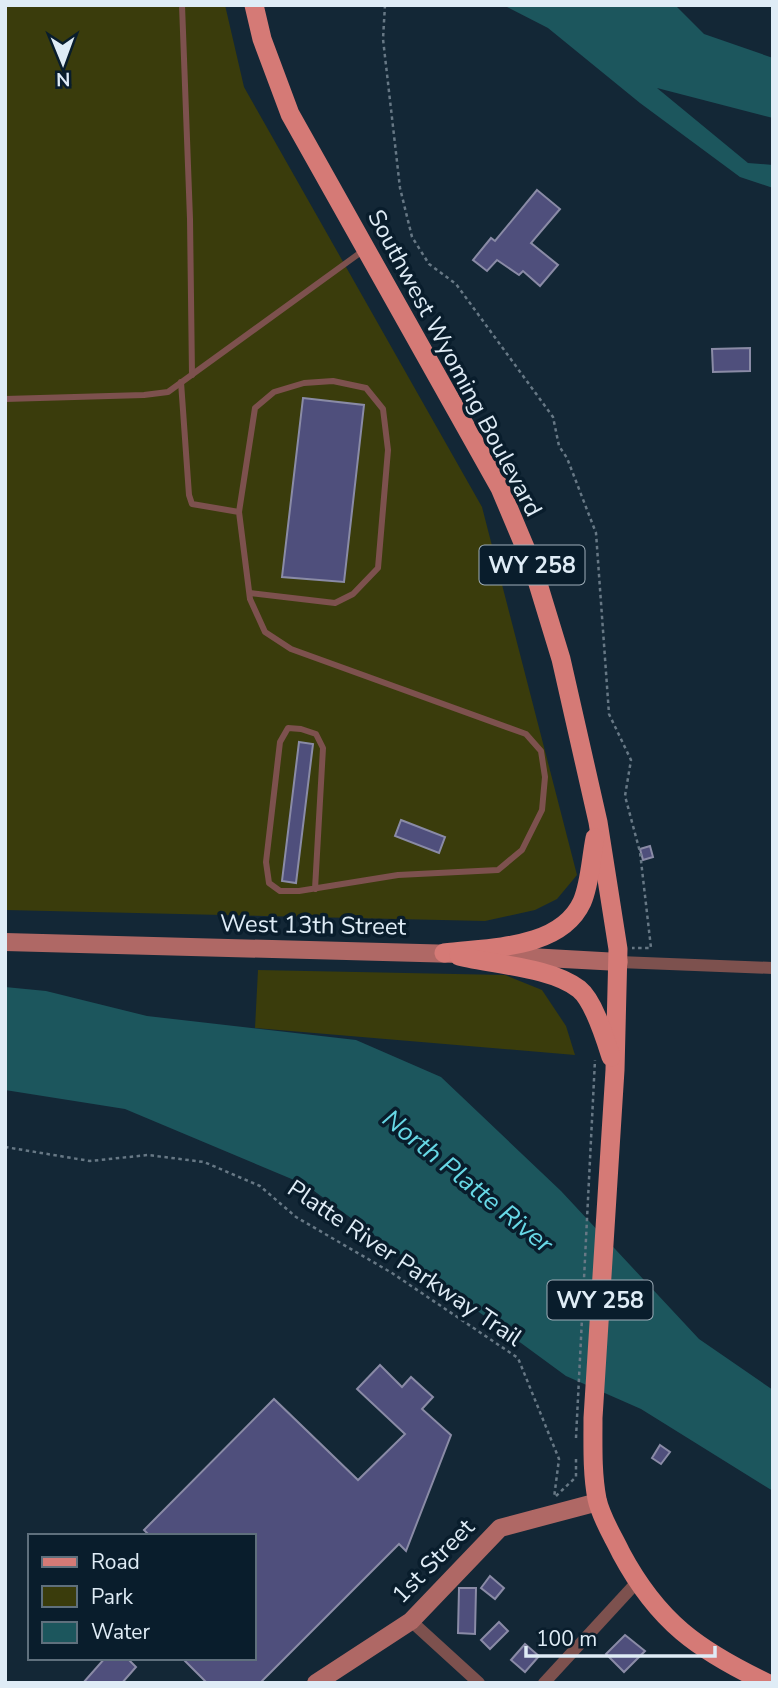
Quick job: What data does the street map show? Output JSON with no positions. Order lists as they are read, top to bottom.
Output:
{
  "streets": {
    "main road": [
      "Southwest Wyoming Boulevard",
      "WY 258",
      "West 13th Street",
      "1st Street"
    ],
    "path": ["Platte River Parkway Trail"]
  },
  "crossings": [
    ["Southwest Wyoming Boulevard", "West 13th Street"],
    ["Southwest Wyoming Boulevard", "1st Street"]
  ],
  "water": ["North Platte River"],
  "legend": ["Road", "Park", "Water"],
  "scale_bar": "100 m",
  "north": "bottom"
}
